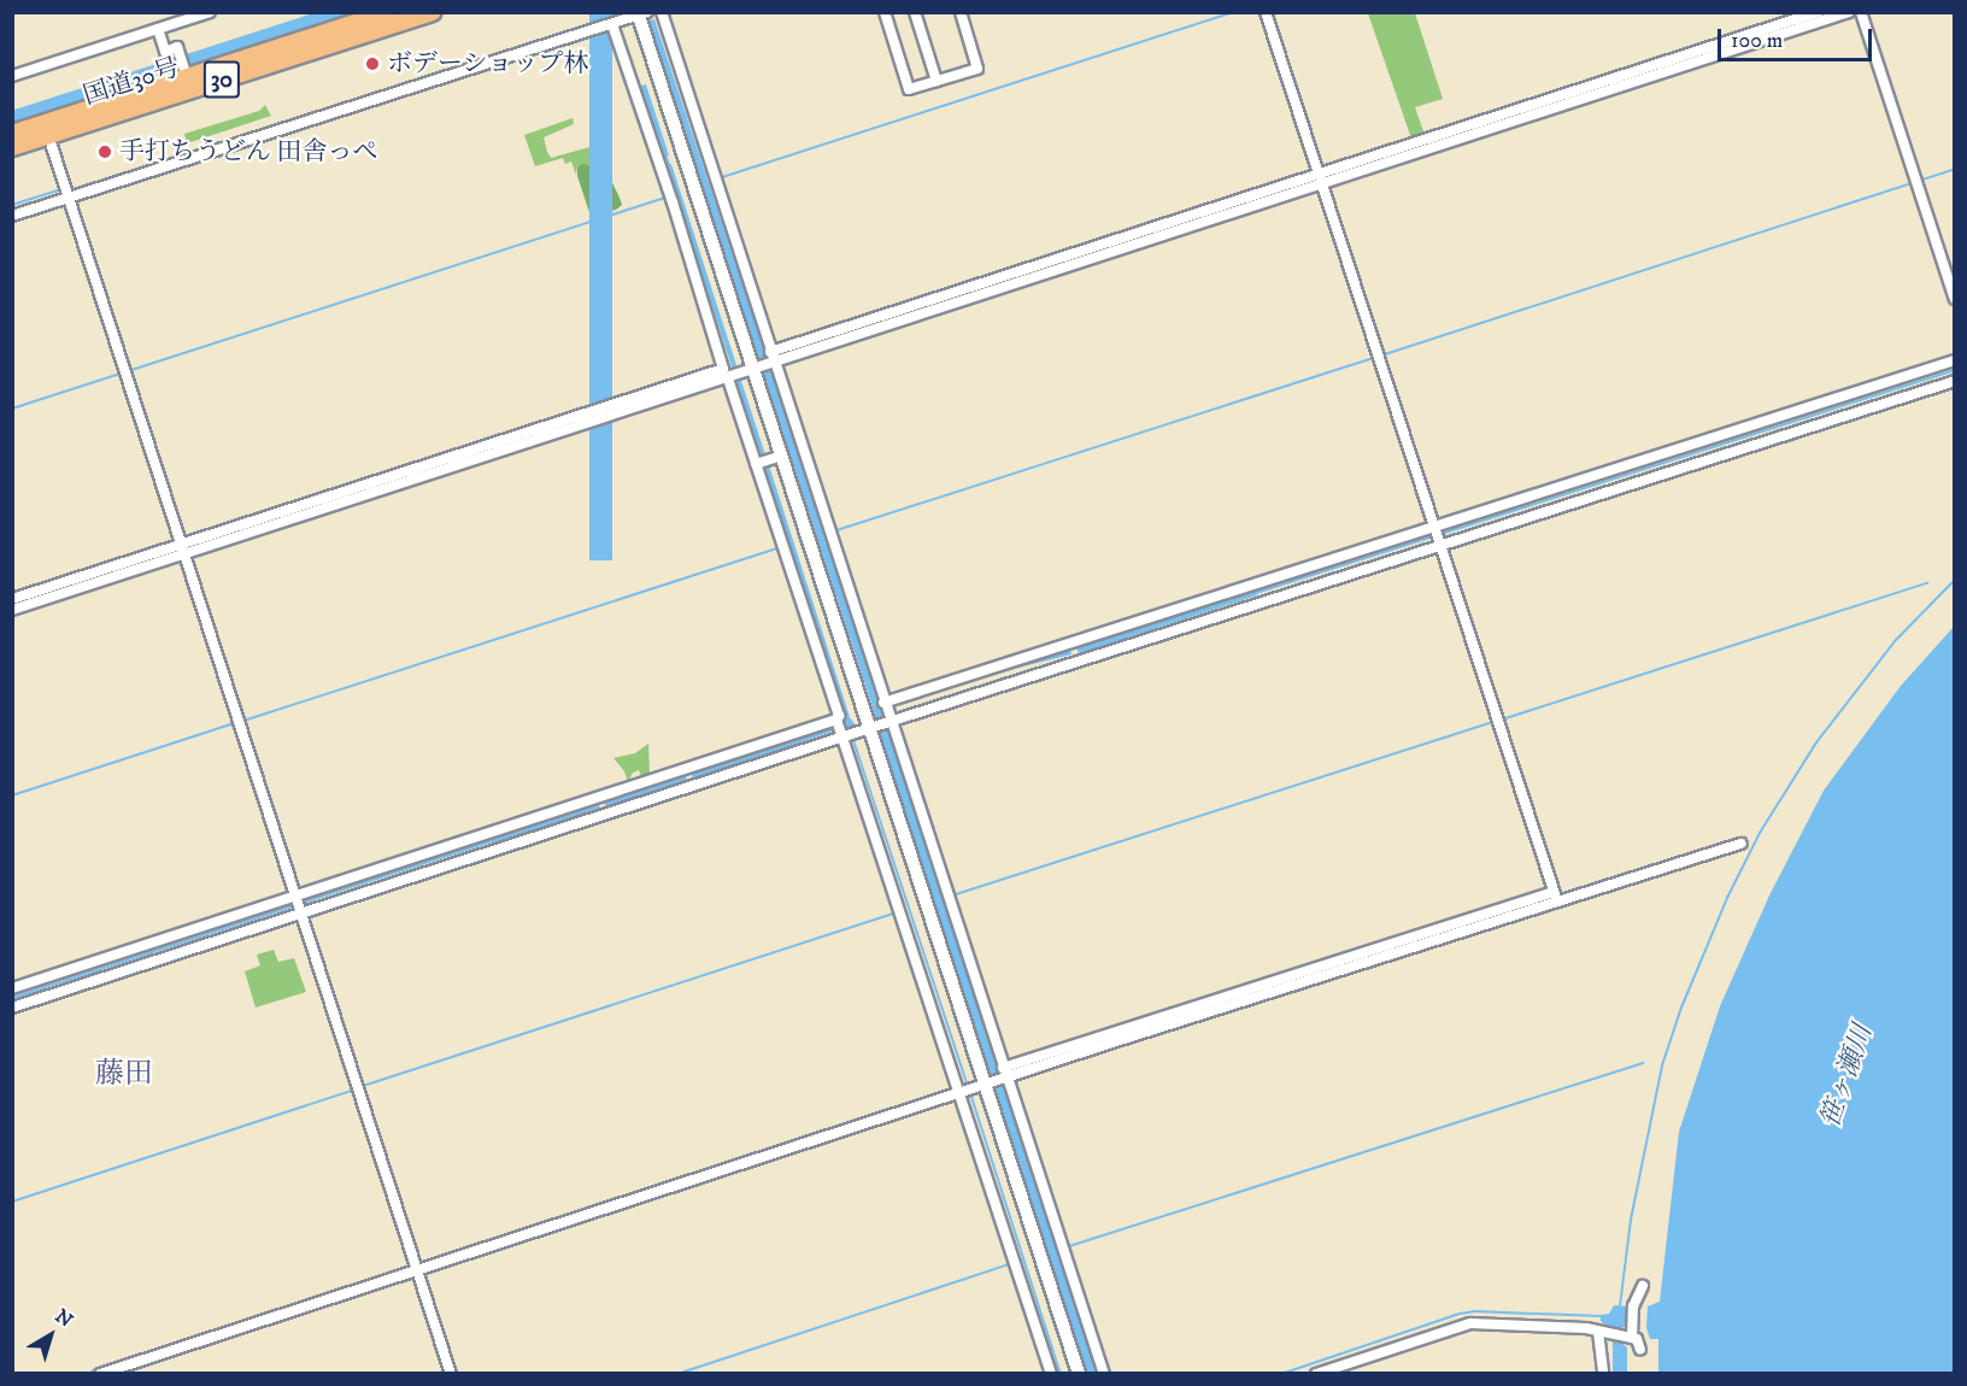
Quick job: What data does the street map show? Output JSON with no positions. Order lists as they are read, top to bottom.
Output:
{
  "streets": {
    "highway": ["30", "国道30号"]
  },
  "districts": ["藤田"],
  "water": ["笹ヶ瀬川"],
  "places": ["ボデーショップ林", "手打ちうどん 田舎っぺ"],
  "scale_bar": "100 m",
  "north": "top right"
}
